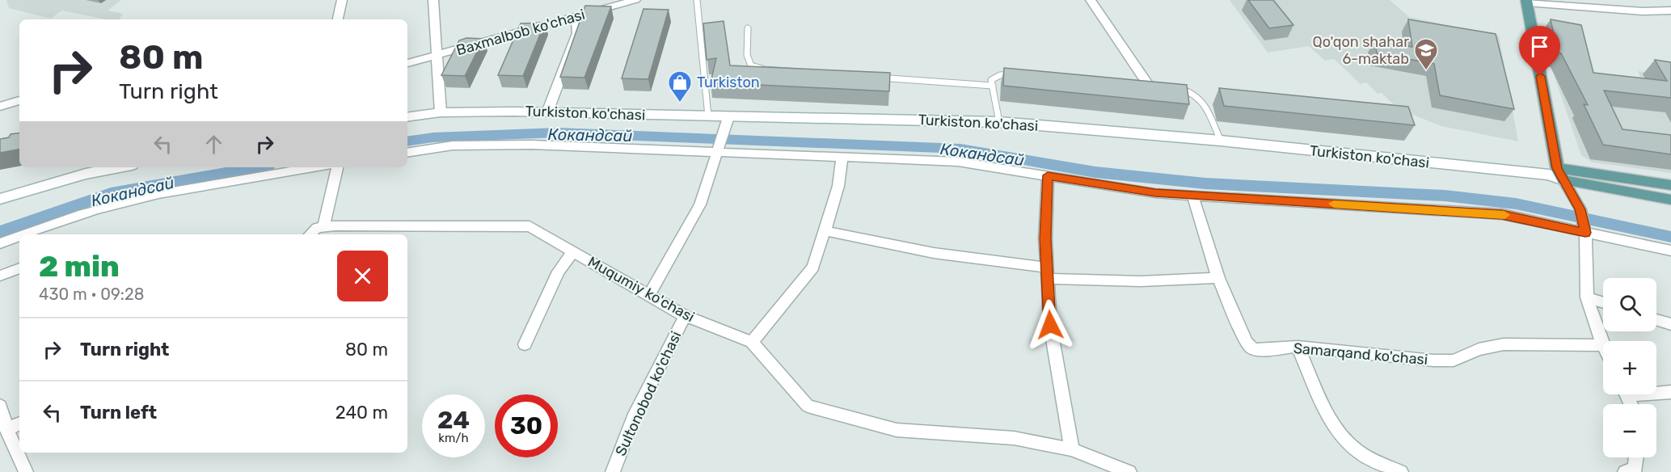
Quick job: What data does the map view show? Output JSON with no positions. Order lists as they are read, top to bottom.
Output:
{
  "streets": {
    "main road": ["Turkiston ko'chasi"],
    "street": [
      "Baxmalbob ko'chasi",
      "Muqumiy ko'chasi",
      "Samarqand ko'chasi",
      "Sultonobod ko'chasi"
    ]
  },
  "crossings": [
    ["Muqumiy ko'chasi", "Sultonobod ko'chasi"]
  ],
  "water": ["Кокандсай"],
  "places": {
    "school or university": ["Qo'qon shahar 6-maktab"],
    "shop": ["Turkiston"]
  },
  "page": {
    "turn": ["80 m", "Turn right"],
    "heading": ["2 min", "430 m · 09:28"],
    "map_buttons": ["+", "−"],
    "list": [
      {
        "name": "Turn right",
        "value": "80 m"
      },
      {
        "name": "Turn left",
        "value": "240 m"
      }
    ],
    "speed": "24 km/h",
    "limit": "30"
  }
}
